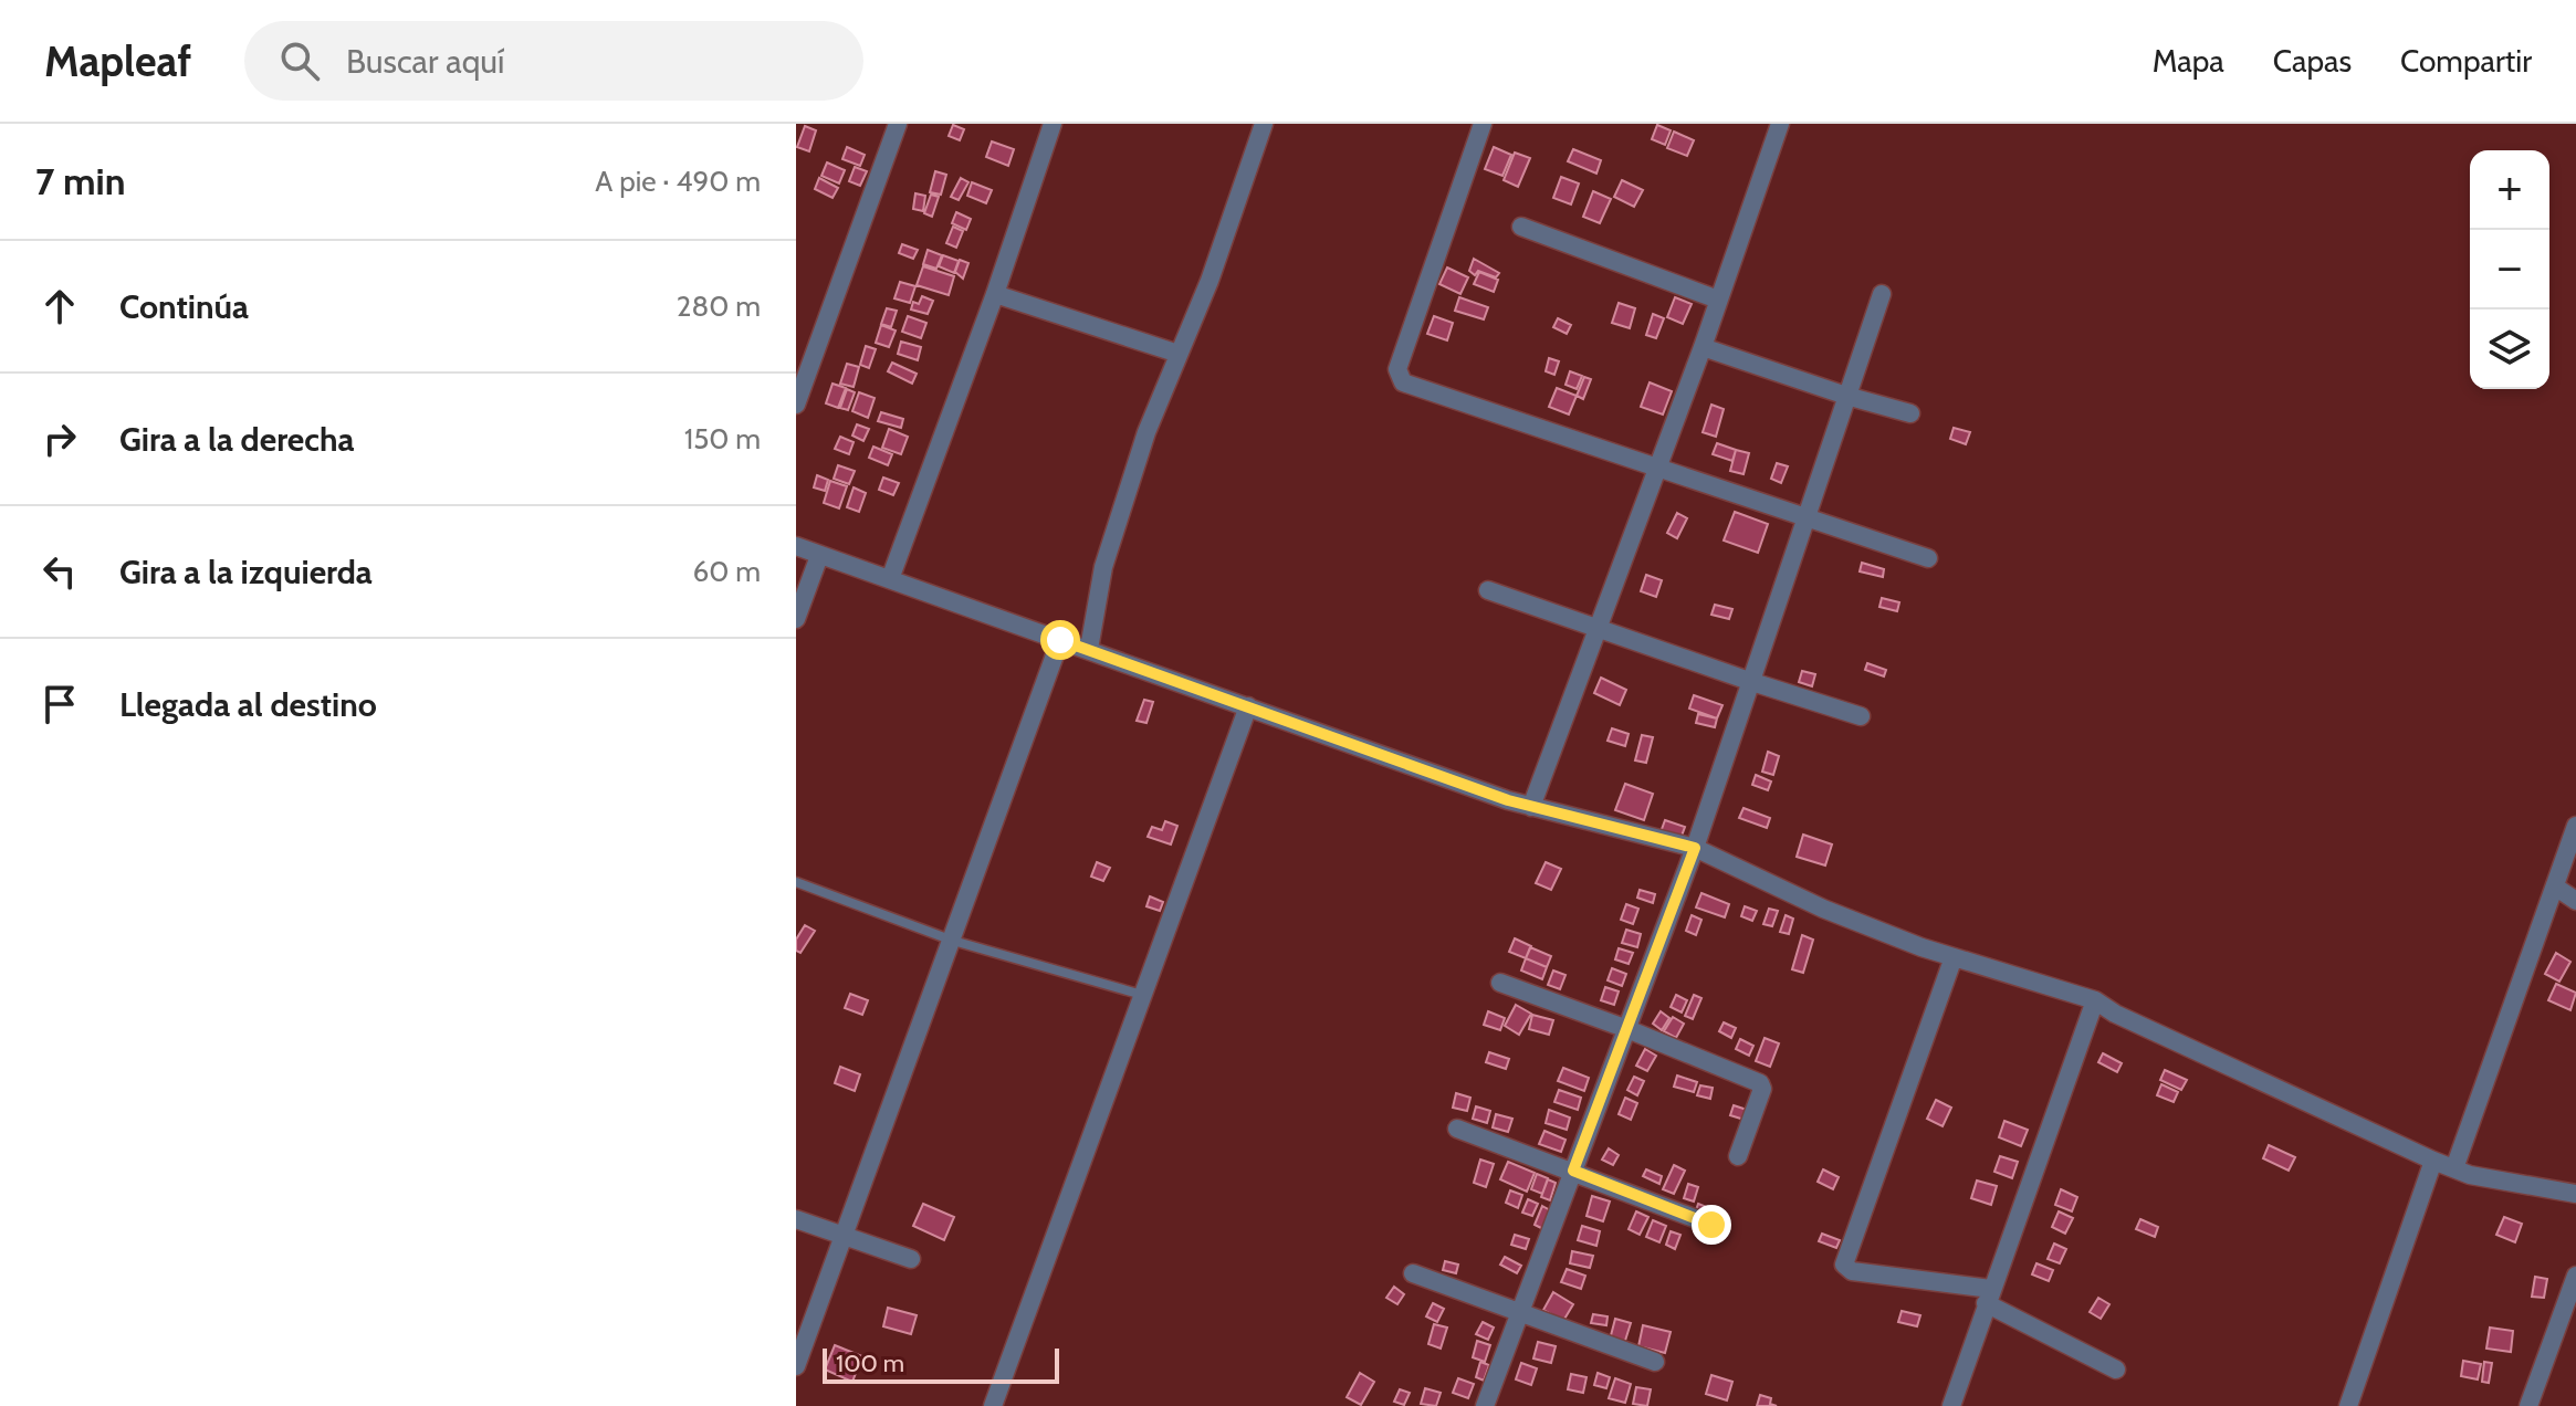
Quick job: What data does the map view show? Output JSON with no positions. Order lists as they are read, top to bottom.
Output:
{
  "scale_bar": "100 m",
  "page": {
    "header": "Mapleaf",
    "search": "Buscar aquí",
    "nav": ["Mapa", "Capas", "Compartir"],
    "heading": ["7 min", "A pie · 490 m"],
    "map_buttons": ["+", "−"],
    "list": [
      ["Continúa", "280 m"],
      ["Gira a la derecha", "150 m"],
      ["Gira a la izquierda", "60 m"],
      "Llegada al destino"
    ],
    "scale": "100 m"
  }
}
